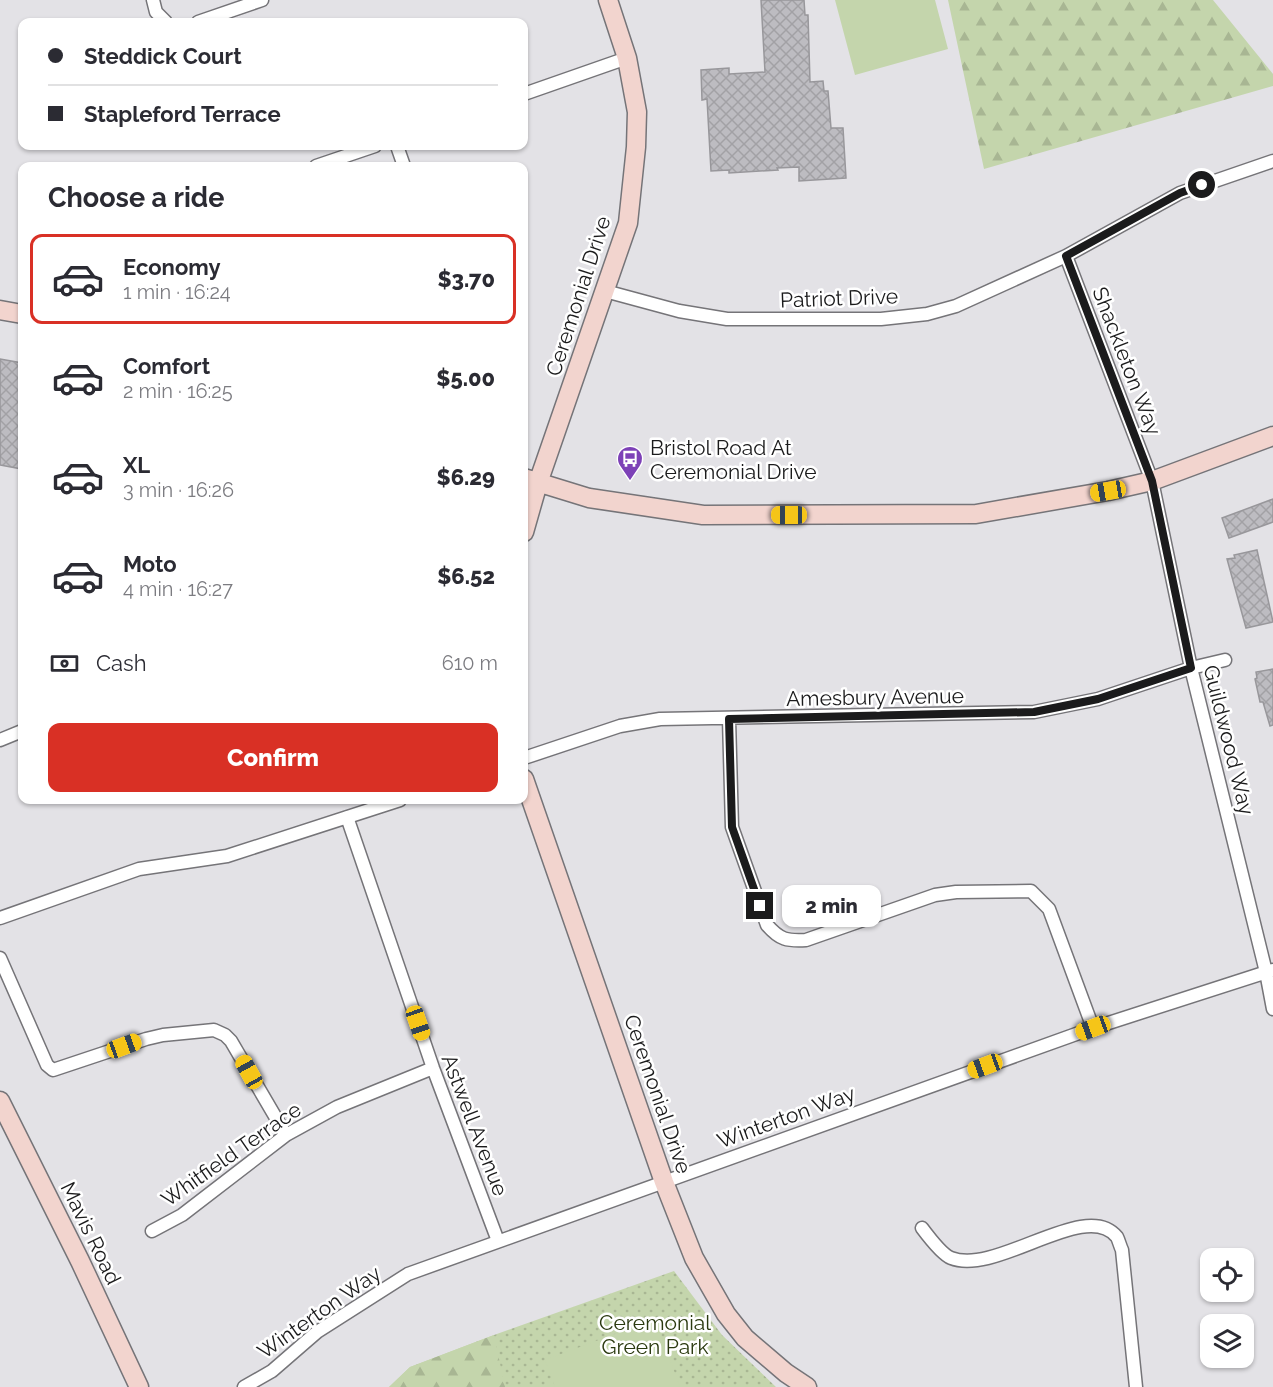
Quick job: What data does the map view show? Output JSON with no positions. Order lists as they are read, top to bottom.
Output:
{
  "streets": {
    "street": [
      "Ceremonial Drive",
      "Patriot Drive",
      "Shackleton Way",
      "Amesbury Avenue",
      "Guildwood Way",
      "Winterton Way",
      "Astwell Avenue",
      "Whitfield Terrace",
      "Mavis Road"
    ]
  },
  "crossings": [
    ["Ceremonial Drive", "Patriot Drive"],
    ["Ceremonial Drive", "Winterton Way"],
    ["Patriot Drive", "Shackleton Way"],
    ["Shackleton Way", "Guildwood Way"],
    ["Amesbury Avenue", "Guildwood Way"],
    ["Guildwood Way", "Winterton Way"],
    ["Winterton Way", "Astwell Avenue"],
    ["Astwell Avenue", "Whitfield Terrace"]
  ],
  "parks": ["Ceremonial Green Park"],
  "places": {
    "bus stop": ["Bristol Road At Ceremonial Drive"]
  },
  "page": {
    "banner": ["Steddick Court", "Stapleford Terrace"],
    "heading": "Choose a ride",
    "list": [
      {
        "name": "Economy",
        "note": "1 min · 16:24",
        "value": "$3.70"
      },
      {
        "name": "Comfort",
        "note": "2 min · 16:25",
        "value": "$5.00"
      },
      {
        "name": "XL",
        "note": "3 min · 16:26",
        "value": "$6.29"
      },
      {
        "name": "Moto",
        "note": "4 min · 16:27",
        "value": "$6.52"
      }
    ],
    "pay": ["Cash", "610 m"],
    "buttons": "Confirm",
    "bubble": "2 min"
  }
}
